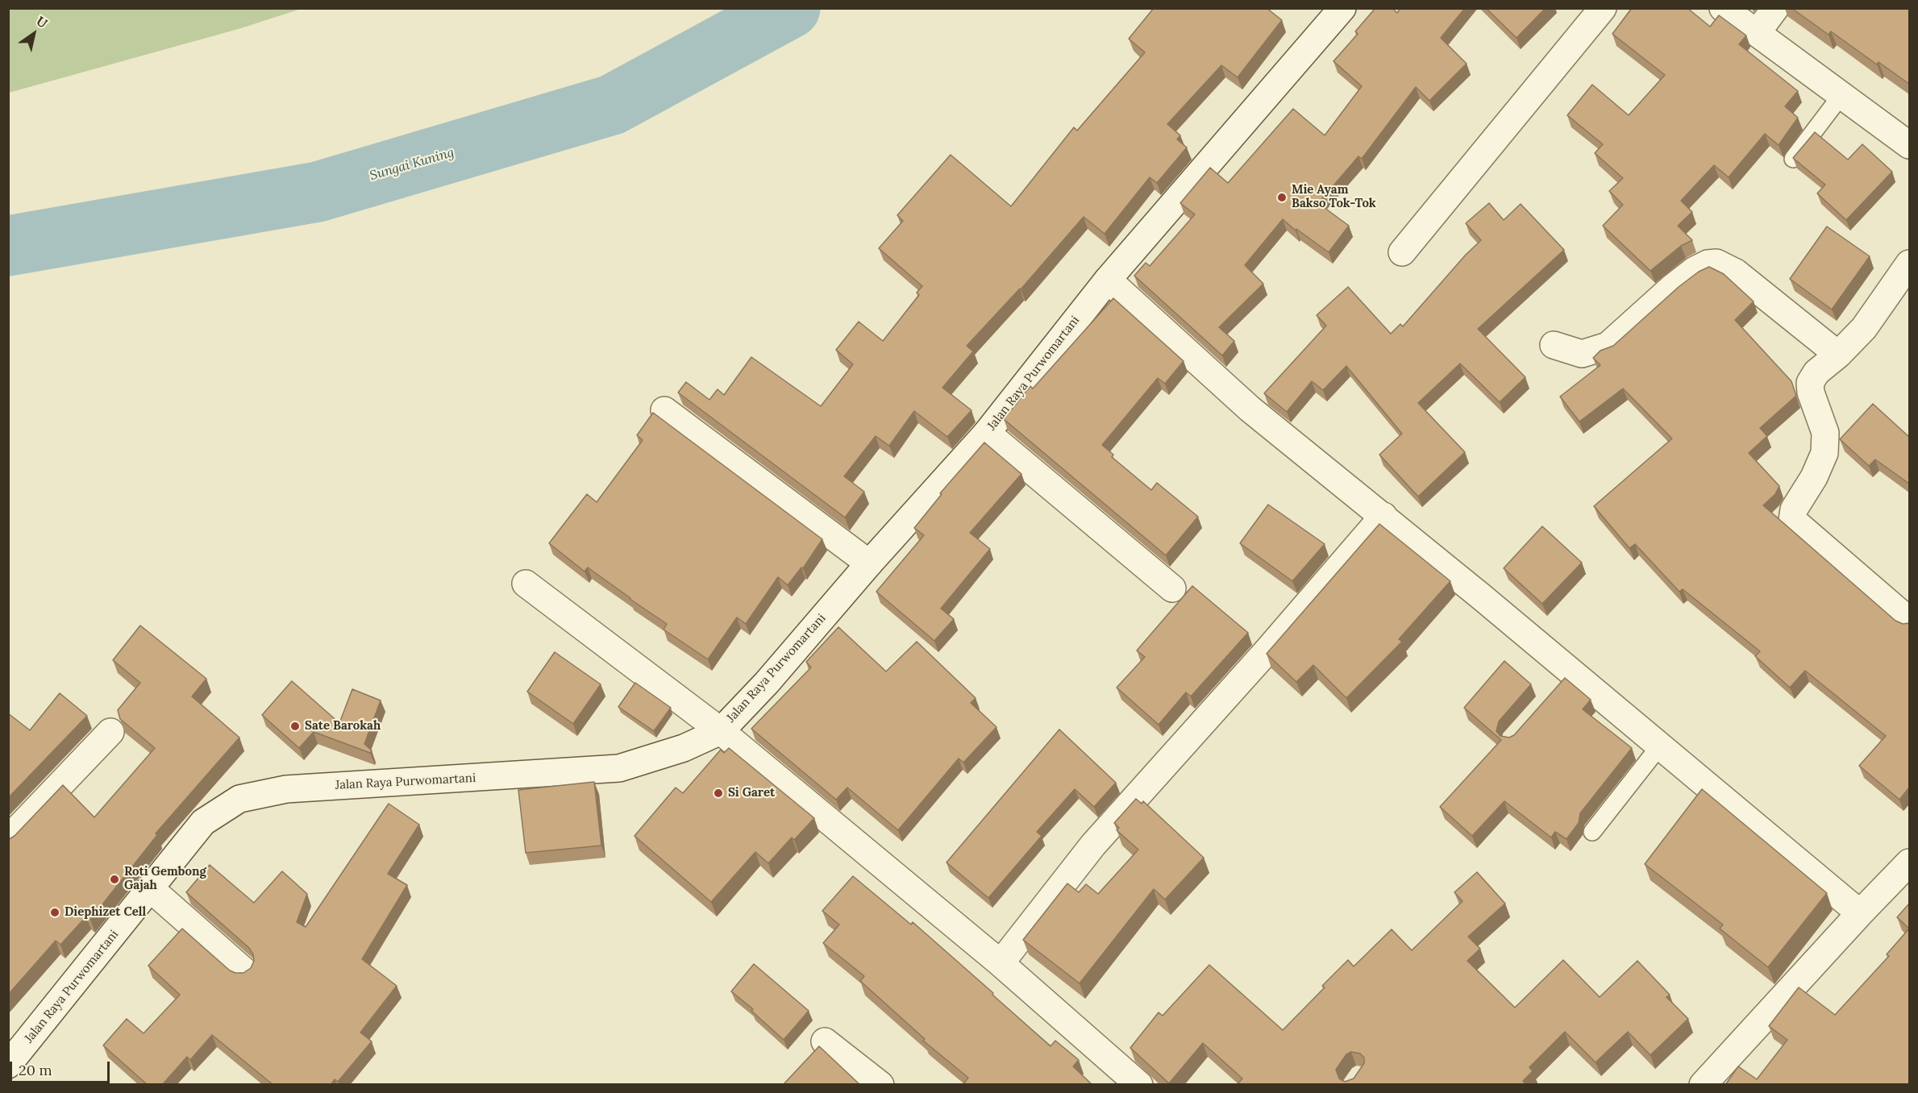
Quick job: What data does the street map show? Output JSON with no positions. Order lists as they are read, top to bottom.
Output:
{
  "streets": {
    "street": ["Jalan Raya Purwomartani"]
  },
  "water": ["Sungai Kuning"],
  "places": [
    "Mie Ayam Bakso Tok-Tok",
    "Sate Barokah",
    "Si Garet",
    "Roti Gembong Gajah",
    "Diephizet Cell"
  ],
  "scale_bar": "20 m",
  "north": "top right"
}
